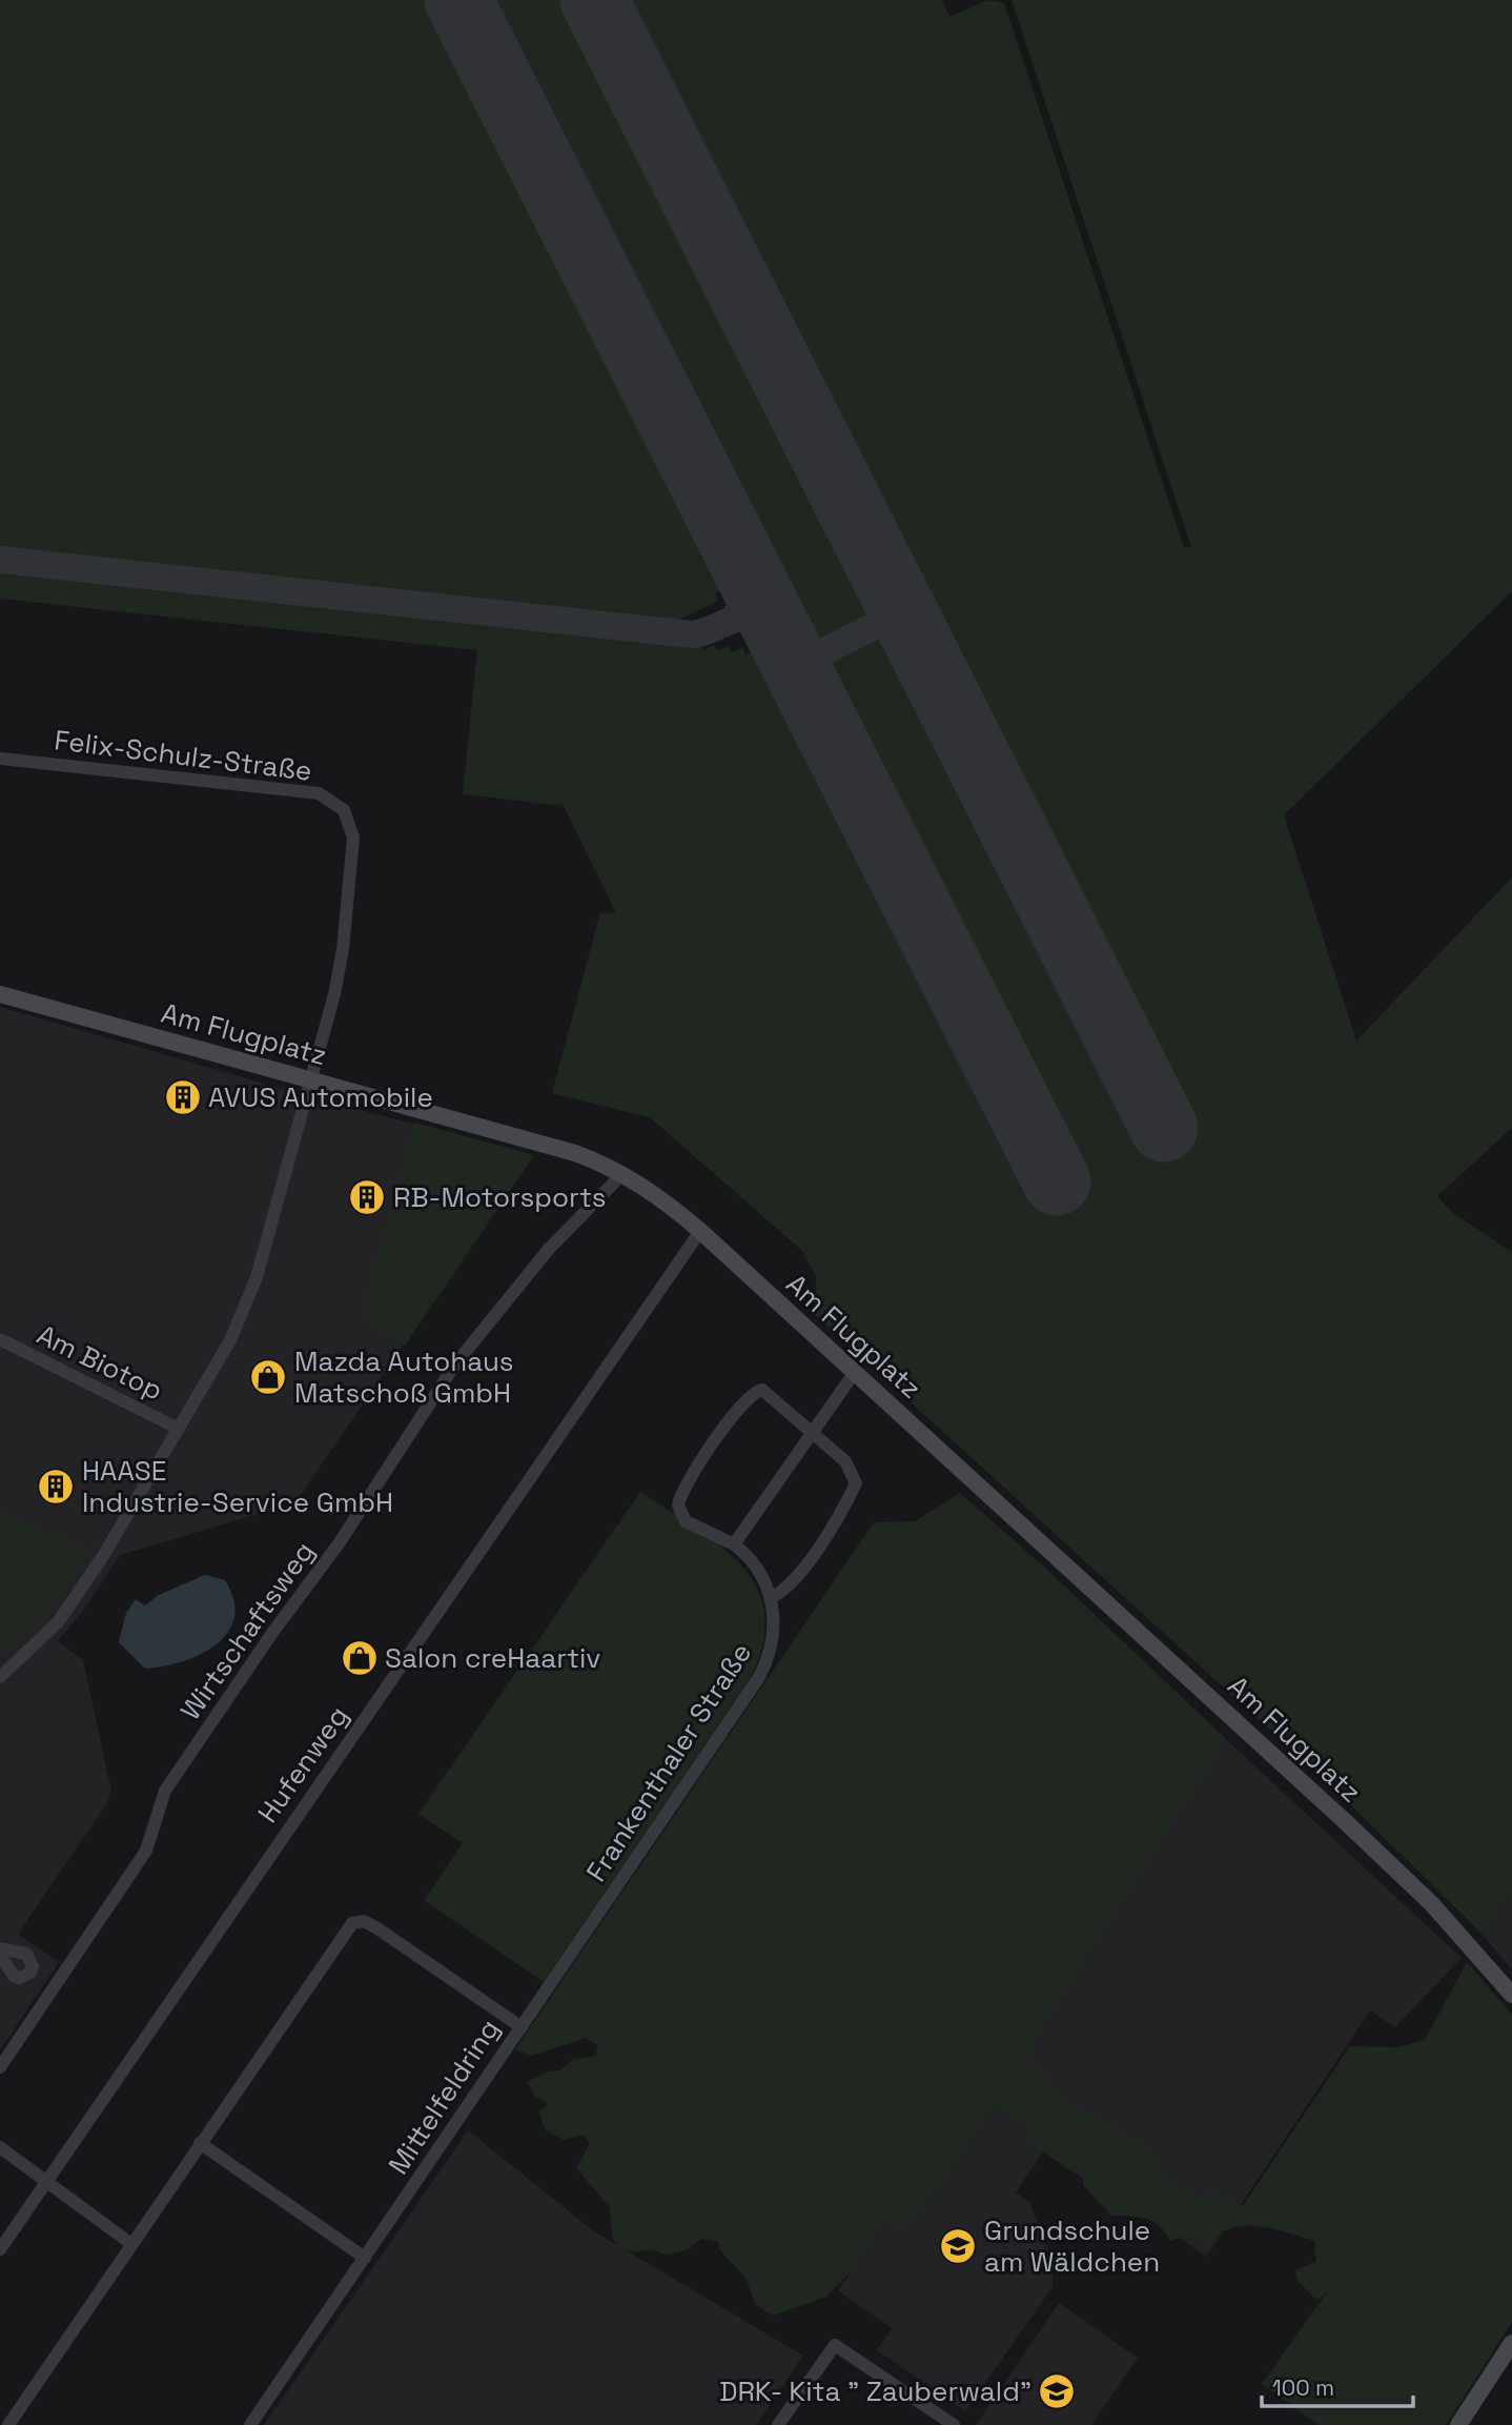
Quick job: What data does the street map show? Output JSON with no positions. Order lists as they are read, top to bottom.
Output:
{
  "streets": {
    "street": [
      "Felix-Schulz-Straße",
      "Am Flugplatz",
      "Am Biotop",
      "Wirtschaftsweg",
      "Frankenthaler Straße",
      "Hufenweg",
      "Mittelfeldring"
    ]
  },
  "crossings": [
    ["Felix-Schulz-Straße", "Am Flugplatz"],
    ["Felix-Schulz-Straße", "Am Biotop"],
    ["Am Flugplatz", "Wirtschaftsweg"],
    ["Am Flugplatz", "Hufenweg"],
    ["Frankenthaler Straße", "Mittelfeldring"]
  ],
  "places": {
    "building": ["AVUS Automobile", "RB-Motorsports", "HAASE Industrie-Service GmbH"],
    "shop": ["Mazda Autohaus Matschoß GmbH", "Salon creHaartiv"],
    "school or university": ["Grundschule am Wäldchen", "DRK- Kita \" Zauberwald\""]
  },
  "scale_bar": "100 m"
}
